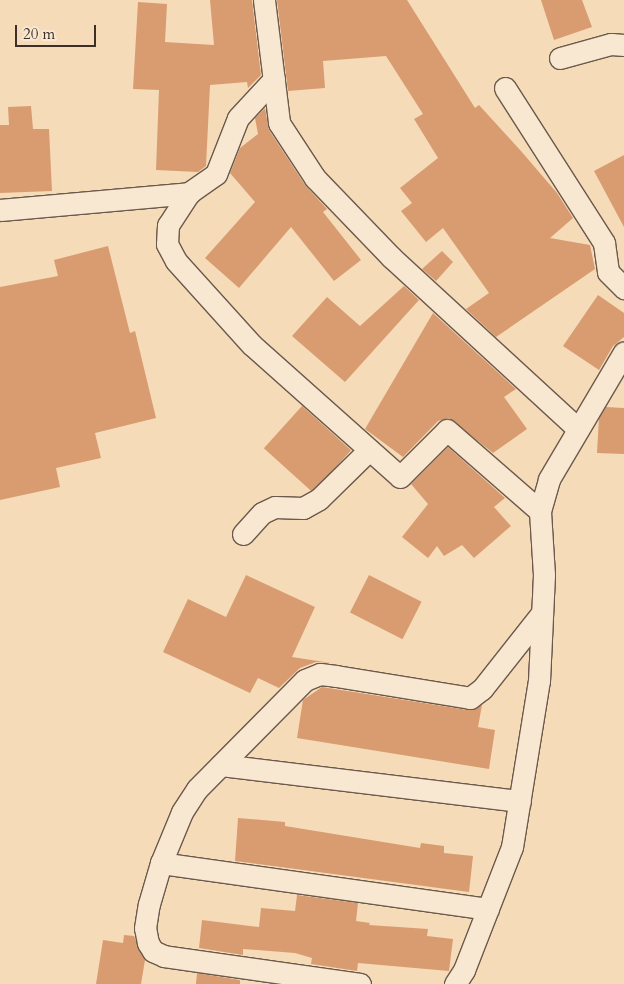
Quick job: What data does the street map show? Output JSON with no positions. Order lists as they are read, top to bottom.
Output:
{
  "scale_bar": "20 m"
}
